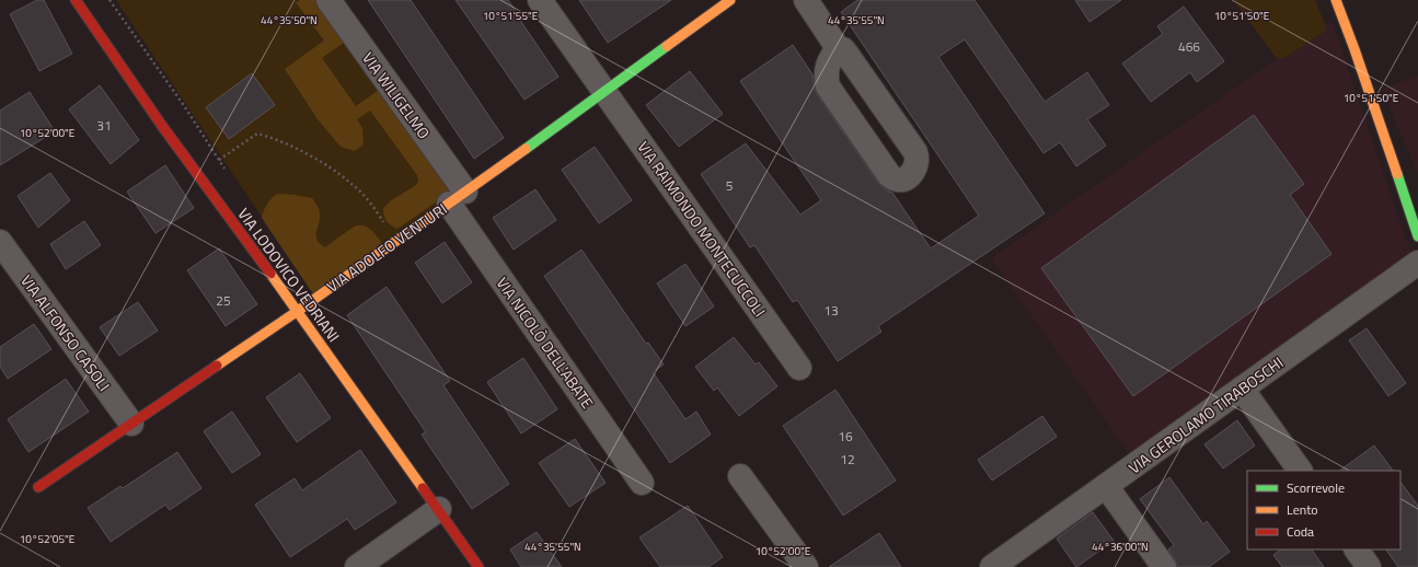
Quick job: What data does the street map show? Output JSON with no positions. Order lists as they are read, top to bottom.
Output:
{
  "streets": {
    "street": [
      "VIA WILIGELMO",
      "VIA RAIMONDO MONTECUCCOLI",
      "VIA ADOLFO VENTURI",
      "VIA LODOVICO VEDRIANI",
      "VIA ALFONSO CASOLI",
      "VIA NICOLÒ DELL'ABATE",
      "VIA GEROLAMO TIRABOSCHI"
    ]
  },
  "crossings": [
    ["VIA WILIGELMO", "VIA ADOLFO VENTURI"],
    ["VIA WILIGELMO", "VIA NICOLÒ DELL'ABATE"],
    ["VIA RAIMONDO MONTECUCCOLI", "VIA ADOLFO VENTURI"],
    ["VIA ADOLFO VENTURI", "VIA LODOVICO VEDRIANI"],
    ["VIA ADOLFO VENTURI", "VIA ALFONSO CASOLI"],
    ["VIA ADOLFO VENTURI", "VIA NICOLÒ DELL'ABATE"]
  ],
  "house_numbers": [
    "466",
    "31",
    "5",
    "25",
    "13",
    "16",
    "12"
  ],
  "legend": ["Scorrevole", "Lento", "Coda"],
  "coordinates": [
    "10°51'55\"E",
    "10°51'50\"E",
    "44°35'50\"N",
    "44°35'55\"N",
    "10°52'00\"E",
    "10°52'05\"E",
    "44°36'00\"N"
  ]
}
